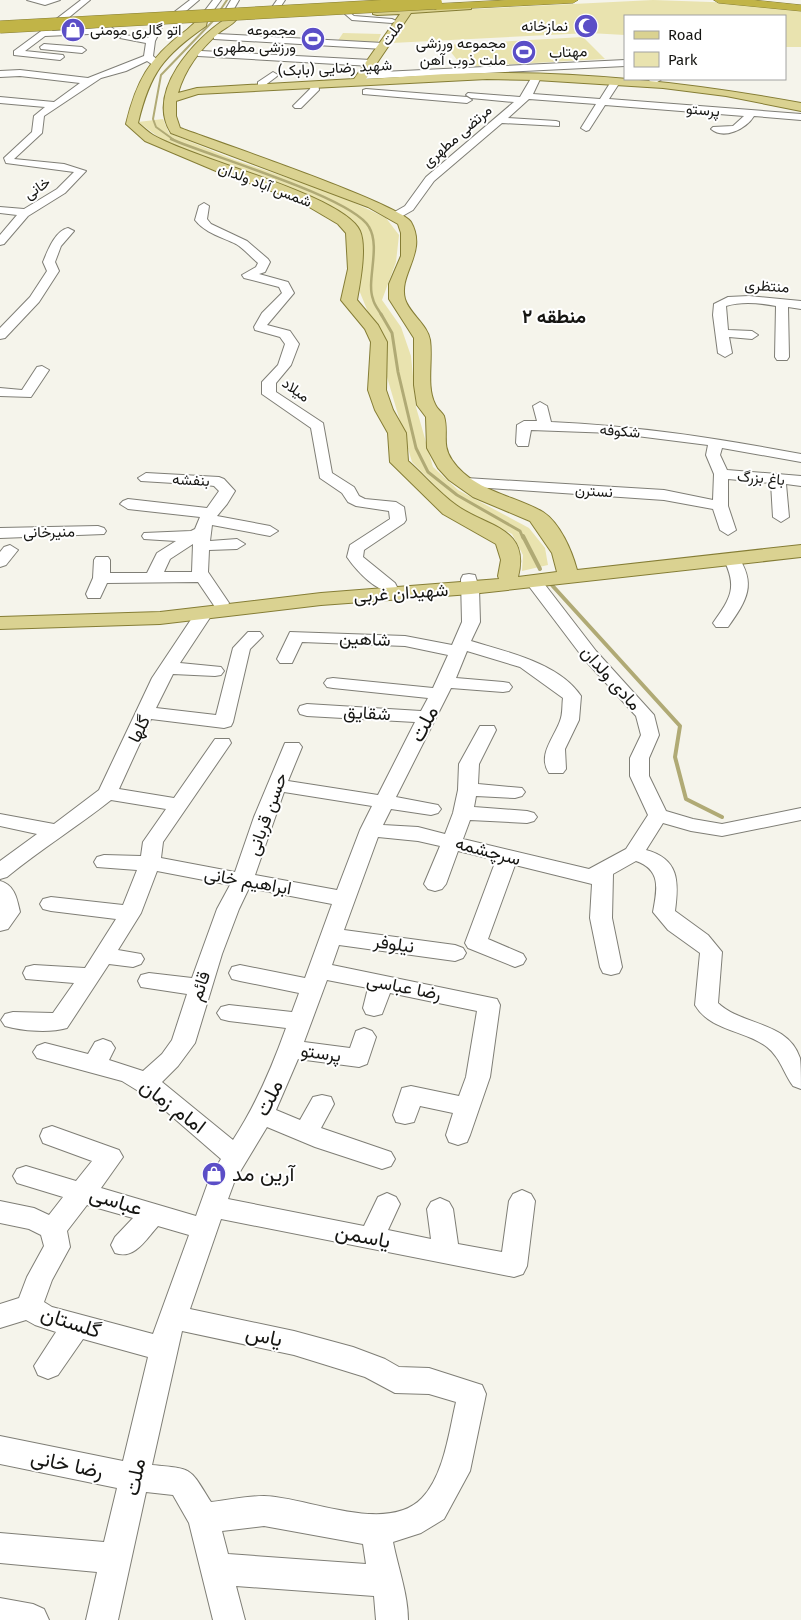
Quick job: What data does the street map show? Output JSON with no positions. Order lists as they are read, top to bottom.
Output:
{
  "streets": {
    "main road": [
      "ملت",
      "شهید رضایی (بابک)",
      "شمس آباد ولدان",
      "شهیدان غربی"
    ],
    "street": [
      "مهتاب",
      "پرستو",
      "مرتضی مطهری",
      "خانی",
      "منتظری",
      "میلاد",
      "شکوفه",
      "باغ بزرگ",
      "بنفشه",
      "نسترن",
      "منیرخانی",
      "شاهین",
      "مادی ولدان",
      "شقایق",
      "گلها",
      "حسن قربانی",
      "سرچشمه",
      "ابراهیم خانی",
      "نیلوفر",
      "قائم",
      "رضا عباسی",
      "امام زمان",
      "عباسی",
      "یاسمن",
      "گلستان",
      "یاس",
      "رضا خانی"
    ]
  },
  "crossings": [
    ["ملت", "مهتاب"],
    ["ملت", "شهید رضایی (بابک)"],
    ["ملت", "پرستو"],
    ["ملت", "شهیدان غربی"],
    ["ملت", "شاهین"],
    ["ملت", "شقایق"],
    ["ملت", "سرچشمه"],
    ["ملت", "ابراهیم خانی"],
    ["ملت", "نیلوفر"],
    ["ملت", "رضا عباسی"],
    ["ملت", "امام زمان"],
    ["ملت", "عباسی"],
    ["ملت", "یاسمن"],
    ["ملت", "گلستان"],
    ["ملت", "یاس"],
    ["ملت", "رضا خانی"],
    ["مهتاب", "شهید رضایی (بابک)"],
    ["شهید رضایی (بابک)", "پرستو"],
    ["شهید رضایی (بابک)", "مرتضی مطهری"],
    ["شمس آباد ولدان", "شهیدان غربی"],
    ["میلاد", "شهیدان غربی"],
    ["شهیدان غربی", "مادی ولدان"],
    ["شهیدان غربی", "گلها"],
    ["حسن قربانی", "ابراهیم خانی"],
    ["حسن قربانی", "قائم"],
    ["ابراهیم خانی", "قائم"],
    ["قائم", "امام زمان"],
    ["عباسی", "یاسمن"]
  ],
  "districts": ["منطقه ۲"],
  "places": {
    "mosque": ["نمازخانه"],
    "shop": ["اتو گالری مومنی", "آرین مد"],
    "sports": ["مجموعه ورزشی مطهری", "مجموعه ورزشی ملت ذوب آهن"]
  },
  "legend": ["Road", "Park"]
}
